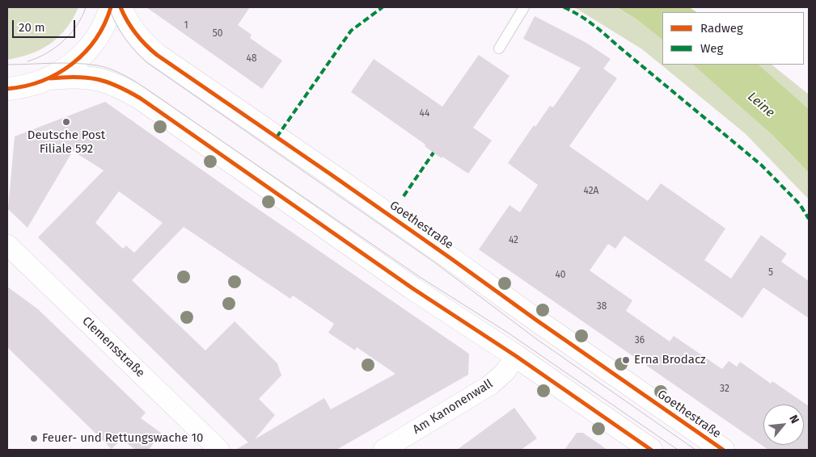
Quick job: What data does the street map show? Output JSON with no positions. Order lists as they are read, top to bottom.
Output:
{
  "streets": {
    "street": ["Goethestraße", "Clemensstraße", "Am Kanonenwall"]
  },
  "water": ["Leine"],
  "places": ["Deutsche Post Filiale 592", "Erna Brodacz", "Feuer- und Rettungswache 10"],
  "house_numbers": [
    "1",
    "50",
    "48",
    "44",
    "42A",
    "42",
    "5",
    "40",
    "38",
    "36",
    "32"
  ],
  "legend": ["Radweg", "Weg"],
  "scale_bar": "20 m",
  "north": "top right"
}
